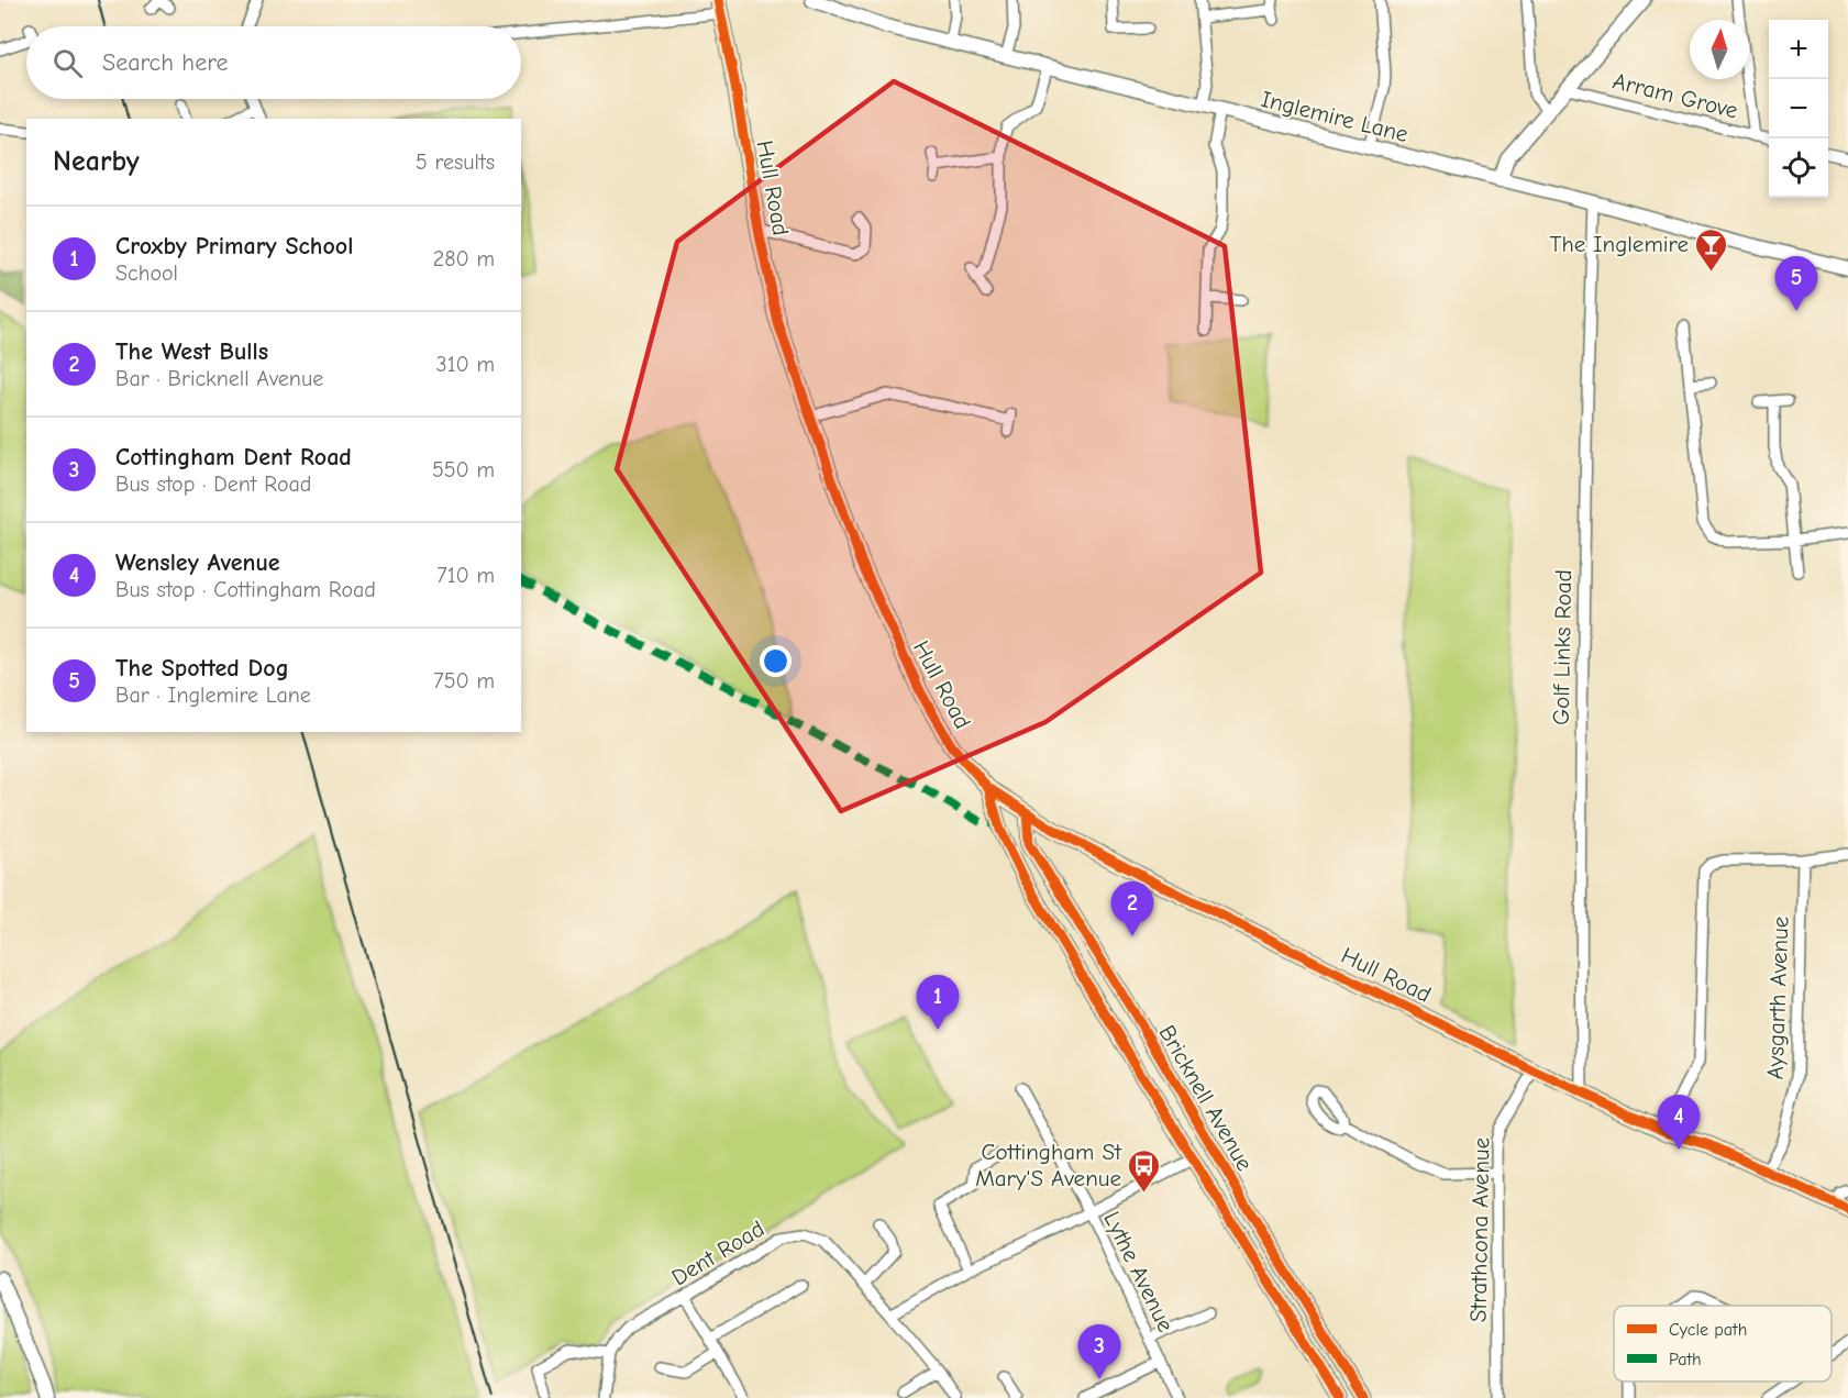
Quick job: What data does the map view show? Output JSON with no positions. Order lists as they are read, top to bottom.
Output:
{
  "streets": {
    "main road": ["Hull Road"],
    "street": [
      "Arram Grove",
      "Inglemire Lane",
      "Golf Links Road",
      "Aysgarth Avenue",
      "Bricknell Avenue",
      "Strathcona Avenue",
      "Dent Road",
      "Lythe Avenue"
    ]
  },
  "crossings": [
    ["Inglemire Lane", "Golf Links Road"],
    ["Hull Road", "Golf Links Road"],
    ["Hull Road", "Aysgarth Avenue"],
    ["Hull Road", "Bricknell Avenue"],
    ["Hull Road", "Strathcona Avenue"]
  ],
  "places": {
    "bar": ["The Inglemire"],
    "bus stop": ["Cottingham St Mary'S Avenue"]
  },
  "legend": ["Cycle path", "Path"],
  "north": "top",
  "page": {
    "map_buttons": ["+", "−"],
    "search": "Search here",
    "heading": ["Nearby", "5 results"],
    "list": [
      {
        "mark": "1",
        "name": "Croxby Primary School",
        "note": "School",
        "value": "280 m"
      },
      {
        "mark": "2",
        "name": "The West Bulls",
        "note": "Bar · Bricknell Avenue",
        "value": "310 m"
      },
      {
        "mark": "3",
        "name": "Cottingham Dent Road",
        "note": "Bus stop · Dent Road",
        "value": "550 m"
      },
      {
        "mark": "4",
        "name": "Wensley Avenue",
        "note": "Bus stop · Cottingham Road",
        "value": "710 m"
      },
      {
        "mark": "5",
        "name": "The Spotted Dog",
        "note": "Bar · Inglemire Lane",
        "value": "750 m"
      }
    ],
    "pins": [
      "5",
      "2",
      "1",
      "4",
      "3"
    ]
  }
}
